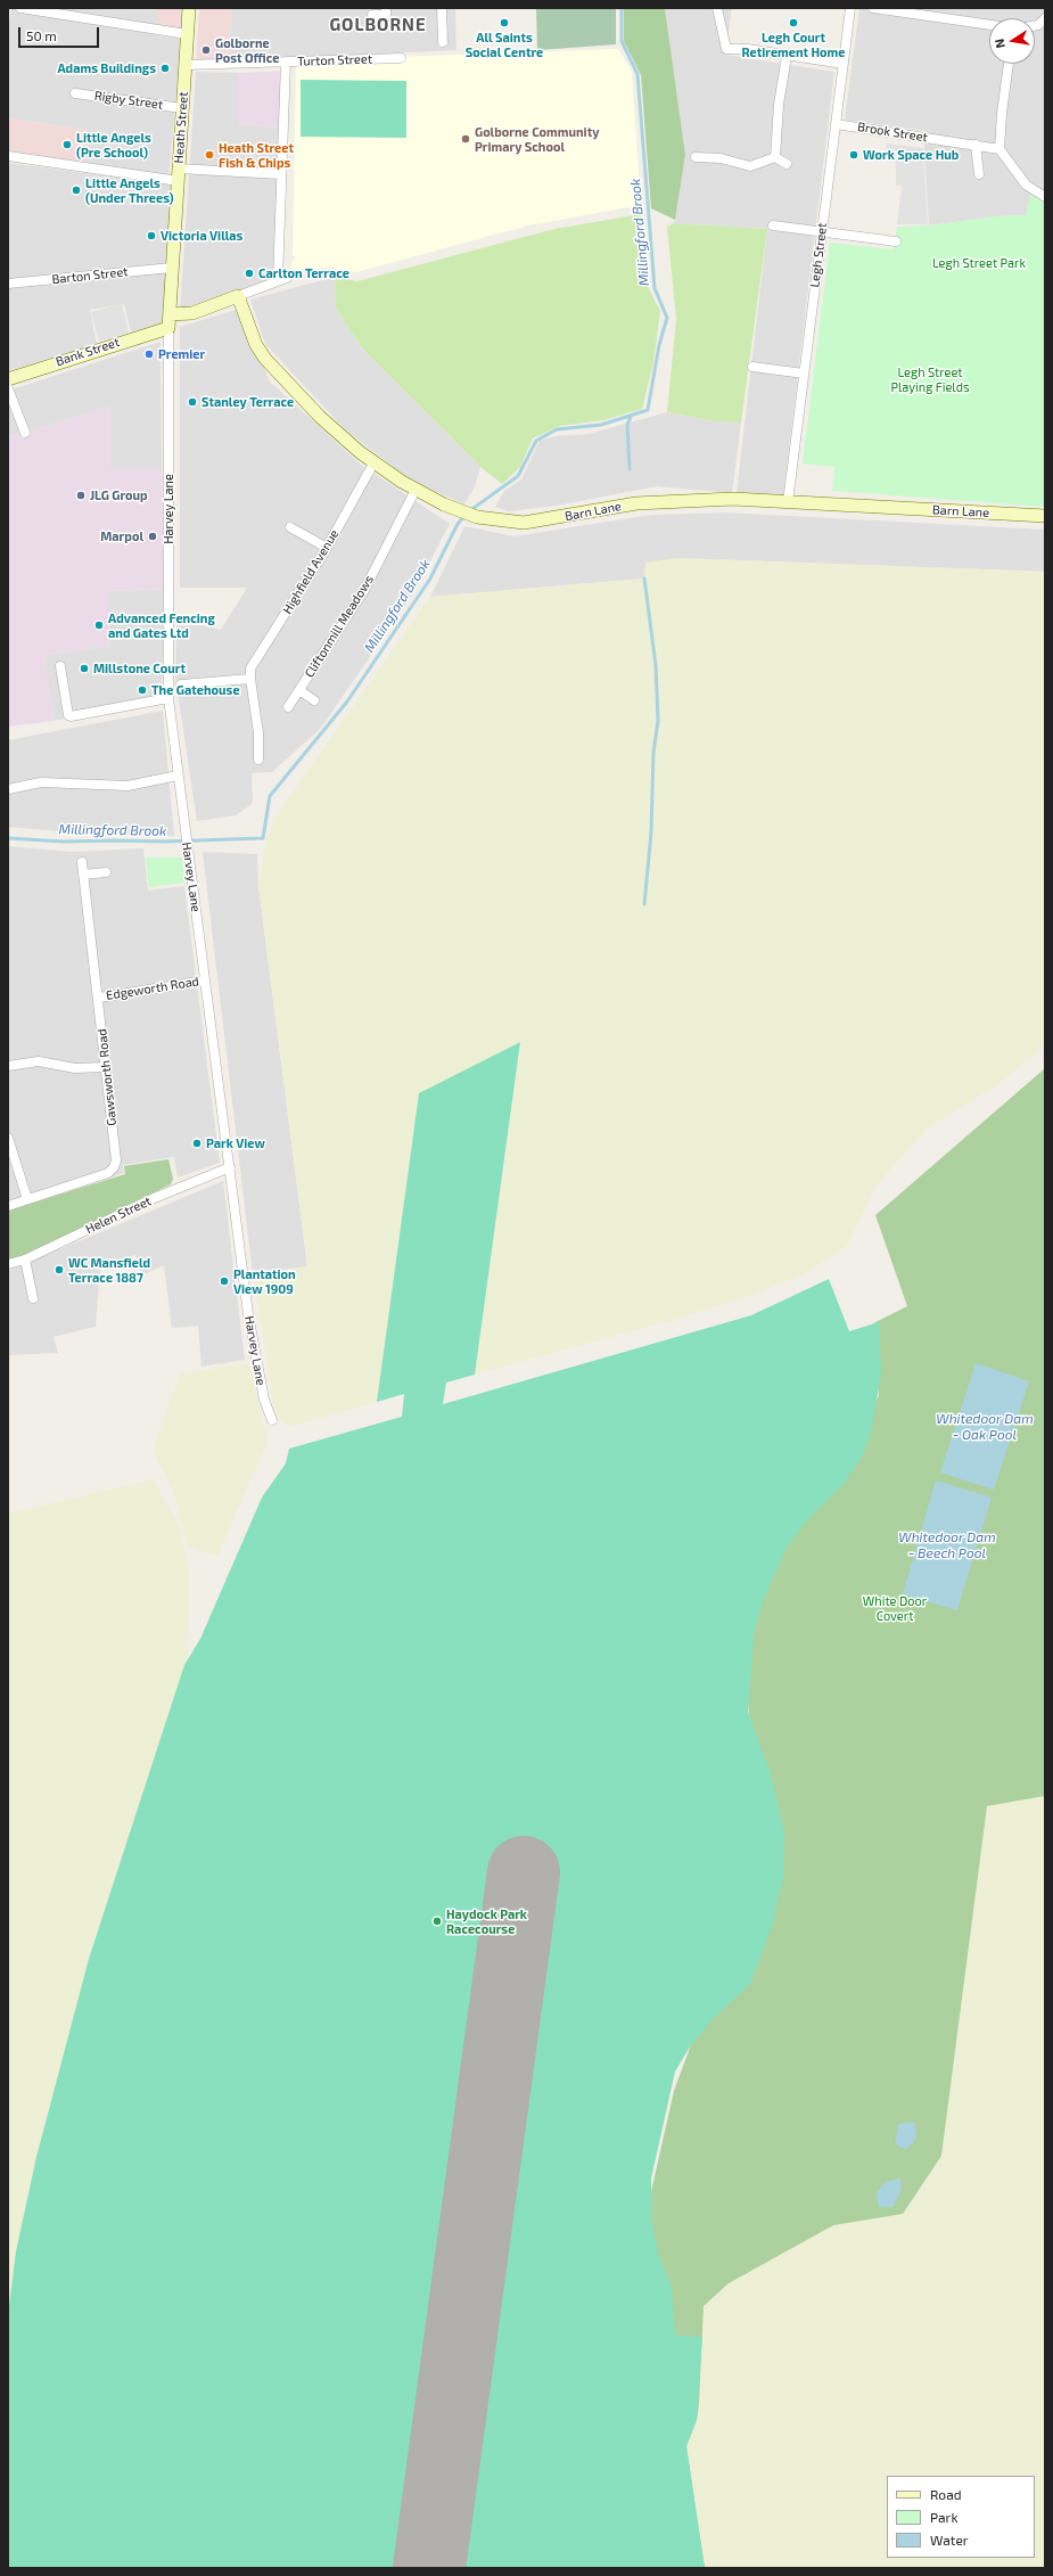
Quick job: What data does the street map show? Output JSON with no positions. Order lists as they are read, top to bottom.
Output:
{
  "streets": {
    "street": [
      "Turton Street",
      "Rigby Street",
      "Heath Street",
      "Brook Street",
      "Legh Street",
      "Barton Street",
      "Bank Street",
      "Harvey Lane",
      "Barn Lane",
      "Highfield Avenue",
      "Cliftonmill Meadows",
      "Edgeworth Road",
      "Gawsworth Road",
      "Helen Street"
    ]
  },
  "crossings": [
    ["Turton Street", "Heath Street"],
    ["Rigby Street", "Heath Street"],
    ["Heath Street", "Barton Street"],
    ["Heath Street", "Bank Street"],
    ["Heath Street", "Harvey Lane"],
    ["Brook Street", "Legh Street"],
    ["Legh Street", "Barn Lane"],
    ["Bank Street", "Harvey Lane"],
    ["Harvey Lane", "Edgeworth Road"],
    ["Harvey Lane", "Helen Street"],
    ["Barn Lane", "Highfield Avenue"],
    ["Barn Lane", "Cliftonmill Meadows"],
    ["Edgeworth Road", "Gawsworth Road"]
  ],
  "districts": ["GOLBORNE"],
  "water": ["Millingford Brook", "Whitedoor Dam - Oak Pool", "Whitedoor Dam - Beech Pool"],
  "parks": ["Legh Street Park", "Legh Street Playing Fields", "White Door Covert"],
  "places": [
    "All Saints Social Centre",
    "Legh Court Retirement Home",
    "Golborne Post Office",
    "Adams Buildings",
    "Golborne Community Primary School",
    "Little Angels (Pre School)",
    "Heath Street Fish & Chips",
    "Work Space Hub",
    "Little Angels (Under Threes)",
    "Victoria Villas",
    "Carlton Terrace",
    "Premier",
    "Stanley Terrace",
    "JLG Group",
    "Marpol",
    "Advanced Fencing and Gates Ltd",
    "Millstone Court",
    "The Gatehouse",
    "Park View",
    "WC Mansfield Terrace 1887",
    "Plantation View 1909",
    "Haydock Park Racecourse"
  ],
  "legend": ["Road", "Park", "Water"],
  "scale_bar": "50 m",
  "north": "left"
}
